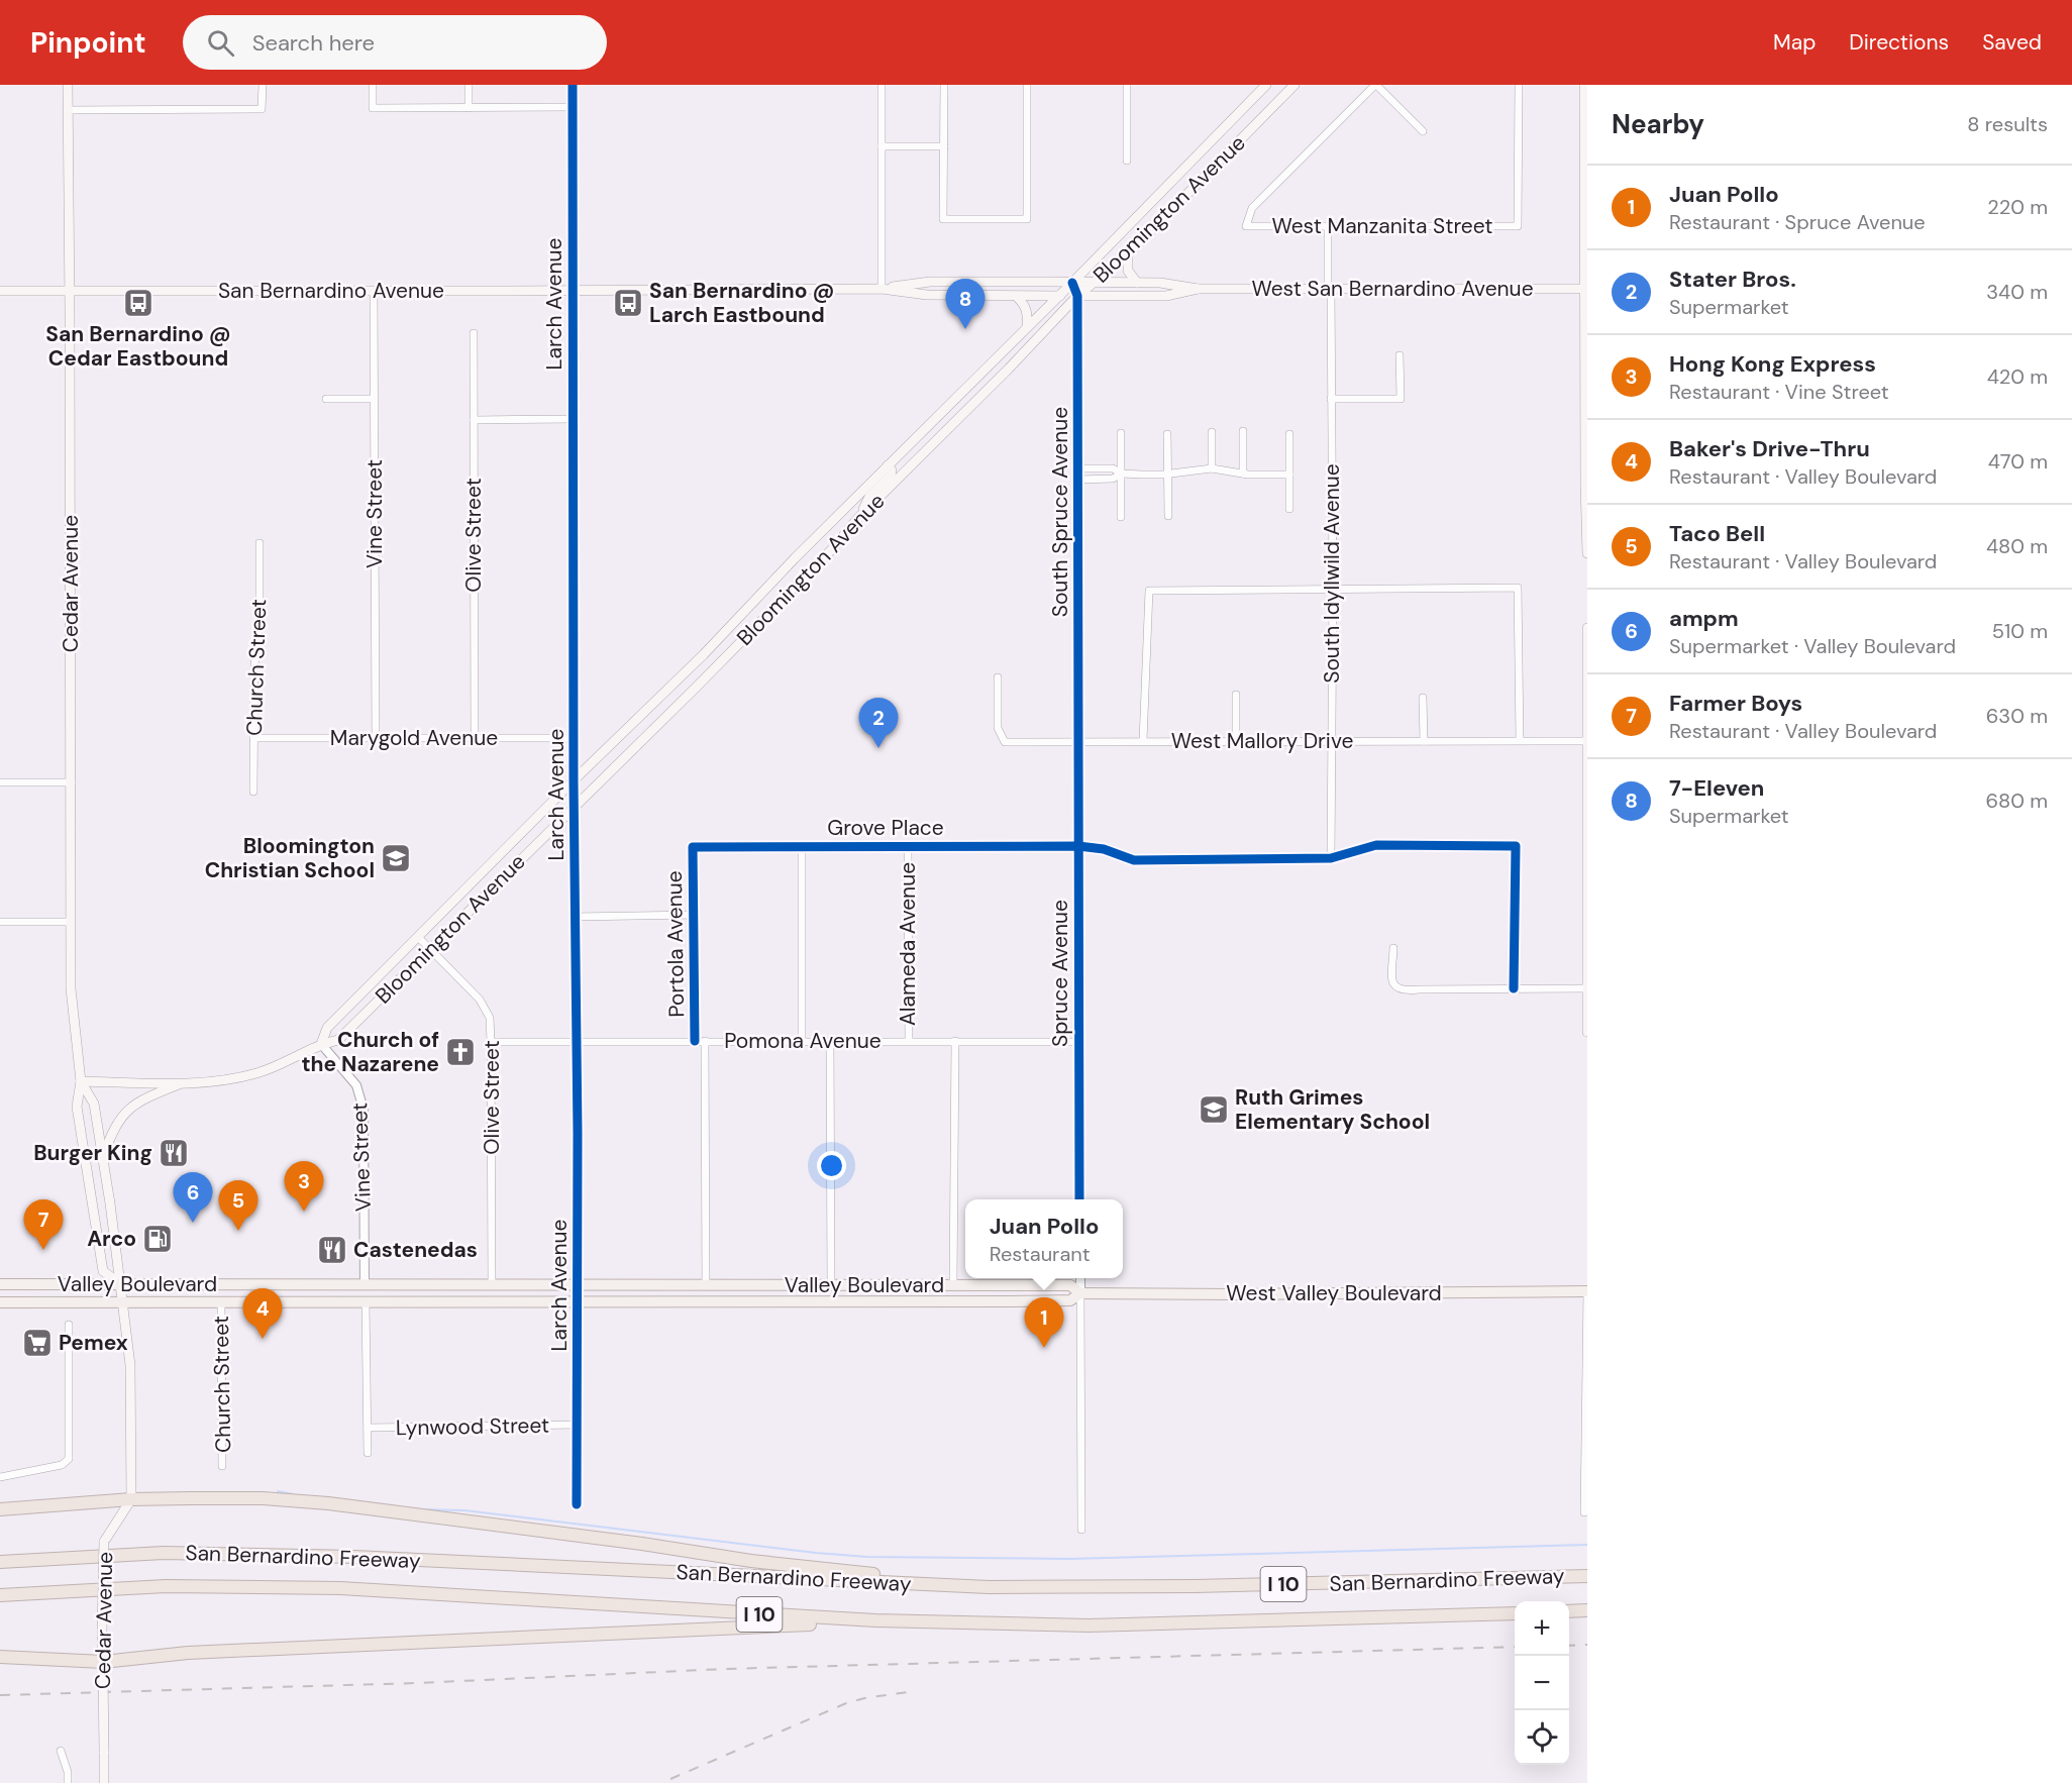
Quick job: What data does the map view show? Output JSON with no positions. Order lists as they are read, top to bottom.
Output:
{
  "streets": {
    "highway": ["San Bernardino Freeway", "I 10"],
    "main road": [
      "Bloomington Avenue",
      "West San Bernardino Avenue",
      "San Bernardino Avenue",
      "Cedar Avenue",
      "Valley Boulevard",
      "West Valley Boulevard"
    ],
    "street": [
      "West Manzanita Street",
      "Larch Avenue",
      "South Spruce Avenue",
      "Vine Street",
      "Olive Street",
      "South Idyllwild Avenue",
      "Church Street",
      "Marygold Avenue",
      "West Mallory Drive",
      "Grove Place",
      "Portola Avenue",
      "Alameda Avenue",
      "Spruce Avenue",
      "Pomona Avenue",
      "Lynwood Street"
    ]
  },
  "crossings": [
    ["Bloomington Avenue", "West San Bernardino Avenue"],
    ["Bloomington Avenue", "Larch Avenue"],
    ["Bloomington Avenue", "South Spruce Avenue"],
    ["Bloomington Avenue", "Vine Street"],
    ["Bloomington Avenue", "Olive Street"],
    ["Bloomington Avenue", "Cedar Avenue"],
    ["West Manzanita Street", "South Idyllwild Avenue"],
    ["West San Bernardino Avenue", "San Bernardino Avenue"],
    ["West San Bernardino Avenue", "South Spruce Avenue"],
    ["West San Bernardino Avenue", "South Idyllwild Avenue"],
    ["San Bernardino Avenue", "Larch Avenue"],
    ["San Bernardino Avenue", "Vine Street"],
    ["San Bernardino Avenue", "Cedar Avenue"],
    ["Larch Avenue", "Marygold Avenue"],
    ["Larch Avenue", "Pomona Avenue"],
    ["Larch Avenue", "Valley Boulevard"],
    ["Larch Avenue", "Lynwood Street"],
    ["South Spruce Avenue", "West Mallory Drive"],
    ["South Spruce Avenue", "Spruce Avenue"],
    ["Vine Street", "Marygold Avenue"],
    ["Vine Street", "Valley Boulevard"],
    ["Olive Street", "Marygold Avenue"],
    ["Olive Street", "Pomona Avenue"],
    ["Olive Street", "Valley Boulevard"],
    ["South Idyllwild Avenue", "West Mallory Drive"],
    ["South Idyllwild Avenue", "Grove Place"],
    ["Cedar Avenue", "Valley Boulevard"],
    ["Church Street", "Marygold Avenue"],
    ["Church Street", "Valley Boulevard"],
    ["West Mallory Drive", "Spruce Avenue"],
    ["Grove Place", "Portola Avenue"],
    ["Grove Place", "Alameda Avenue"],
    ["Grove Place", "Spruce Avenue"],
    ["Portola Avenue", "Pomona Avenue"],
    ["Portola Avenue", "Valley Boulevard"],
    ["Alameda Avenue", "Pomona Avenue"],
    ["Spruce Avenue", "Pomona Avenue"],
    ["Valley Boulevard", "West Valley Boulevard"]
  ],
  "places": {
    "bus stop": ["San Bernardino @ Cedar Eastbound", "San Bernardino @ Larch Eastbound"],
    "school or university": ["Bloomington Christian School", "Ruth Grimes Elementary School"],
    "church": ["Church of the Nazarene"],
    "restaurant": ["Burger King", "Castenedas"],
    "fuel station": ["Arco"],
    "supermarket": ["Pemex"]
  },
  "page": {
    "header": "Pinpoint",
    "search": "Search here",
    "nav": ["Map", "Directions", "Saved"],
    "heading": ["Nearby", "8 results"],
    "list": [
      {
        "mark": "1",
        "name": "Juan Pollo",
        "note": "Restaurant · Spruce Avenue",
        "value": "220 m"
      },
      {
        "mark": "2",
        "name": "Stater Bros.",
        "note": "Supermarket",
        "value": "340 m"
      },
      {
        "mark": "3",
        "name": "Hong Kong Express",
        "note": "Restaurant · Vine Street",
        "value": "420 m"
      },
      {
        "mark": "4",
        "name": "Baker's Drive-Thru",
        "note": "Restaurant · Valley Boulevard",
        "value": "470 m"
      },
      {
        "mark": "5",
        "name": "Taco Bell",
        "note": "Restaurant · Valley Boulevard",
        "value": "480 m"
      },
      {
        "mark": "6",
        "name": "ampm",
        "note": "Supermarket · Valley Boulevard",
        "value": "510 m"
      },
      {
        "mark": "7",
        "name": "Farmer Boys",
        "note": "Restaurant · Valley Boulevard",
        "value": "630 m"
      },
      {
        "mark": "8",
        "name": "7-Eleven",
        "note": "Supermarket",
        "value": "680 m"
      }
    ],
    "pins": [
      "8",
      "2",
      "3",
      "6",
      "5",
      "7",
      "4",
      "1"
    ],
    "popup": ["Juan Pollo", "Restaurant"],
    "map_buttons": ["+", "−"]
  }
}
